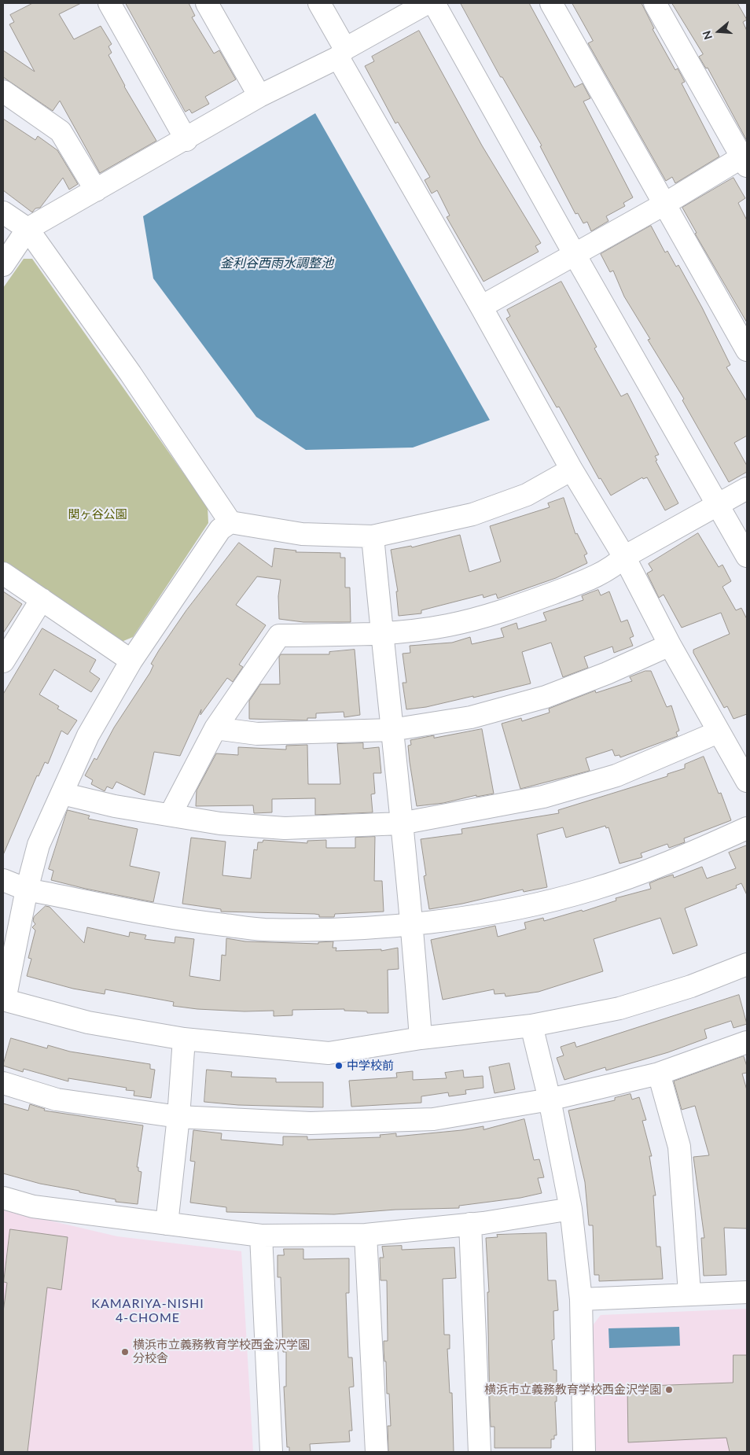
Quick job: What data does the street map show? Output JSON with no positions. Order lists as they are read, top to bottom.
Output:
{
  "districts": ["KAMARIYA-NISHI 4-CHOME"],
  "water": ["釜利谷西雨水調整池"],
  "parks": ["関ヶ谷公園"],
  "places": ["中学校前", "横浜市立義務教育学校西金沢学園 分校舎", "横浜市立義務教育学校西金沢学園"],
  "north": "left"
}
